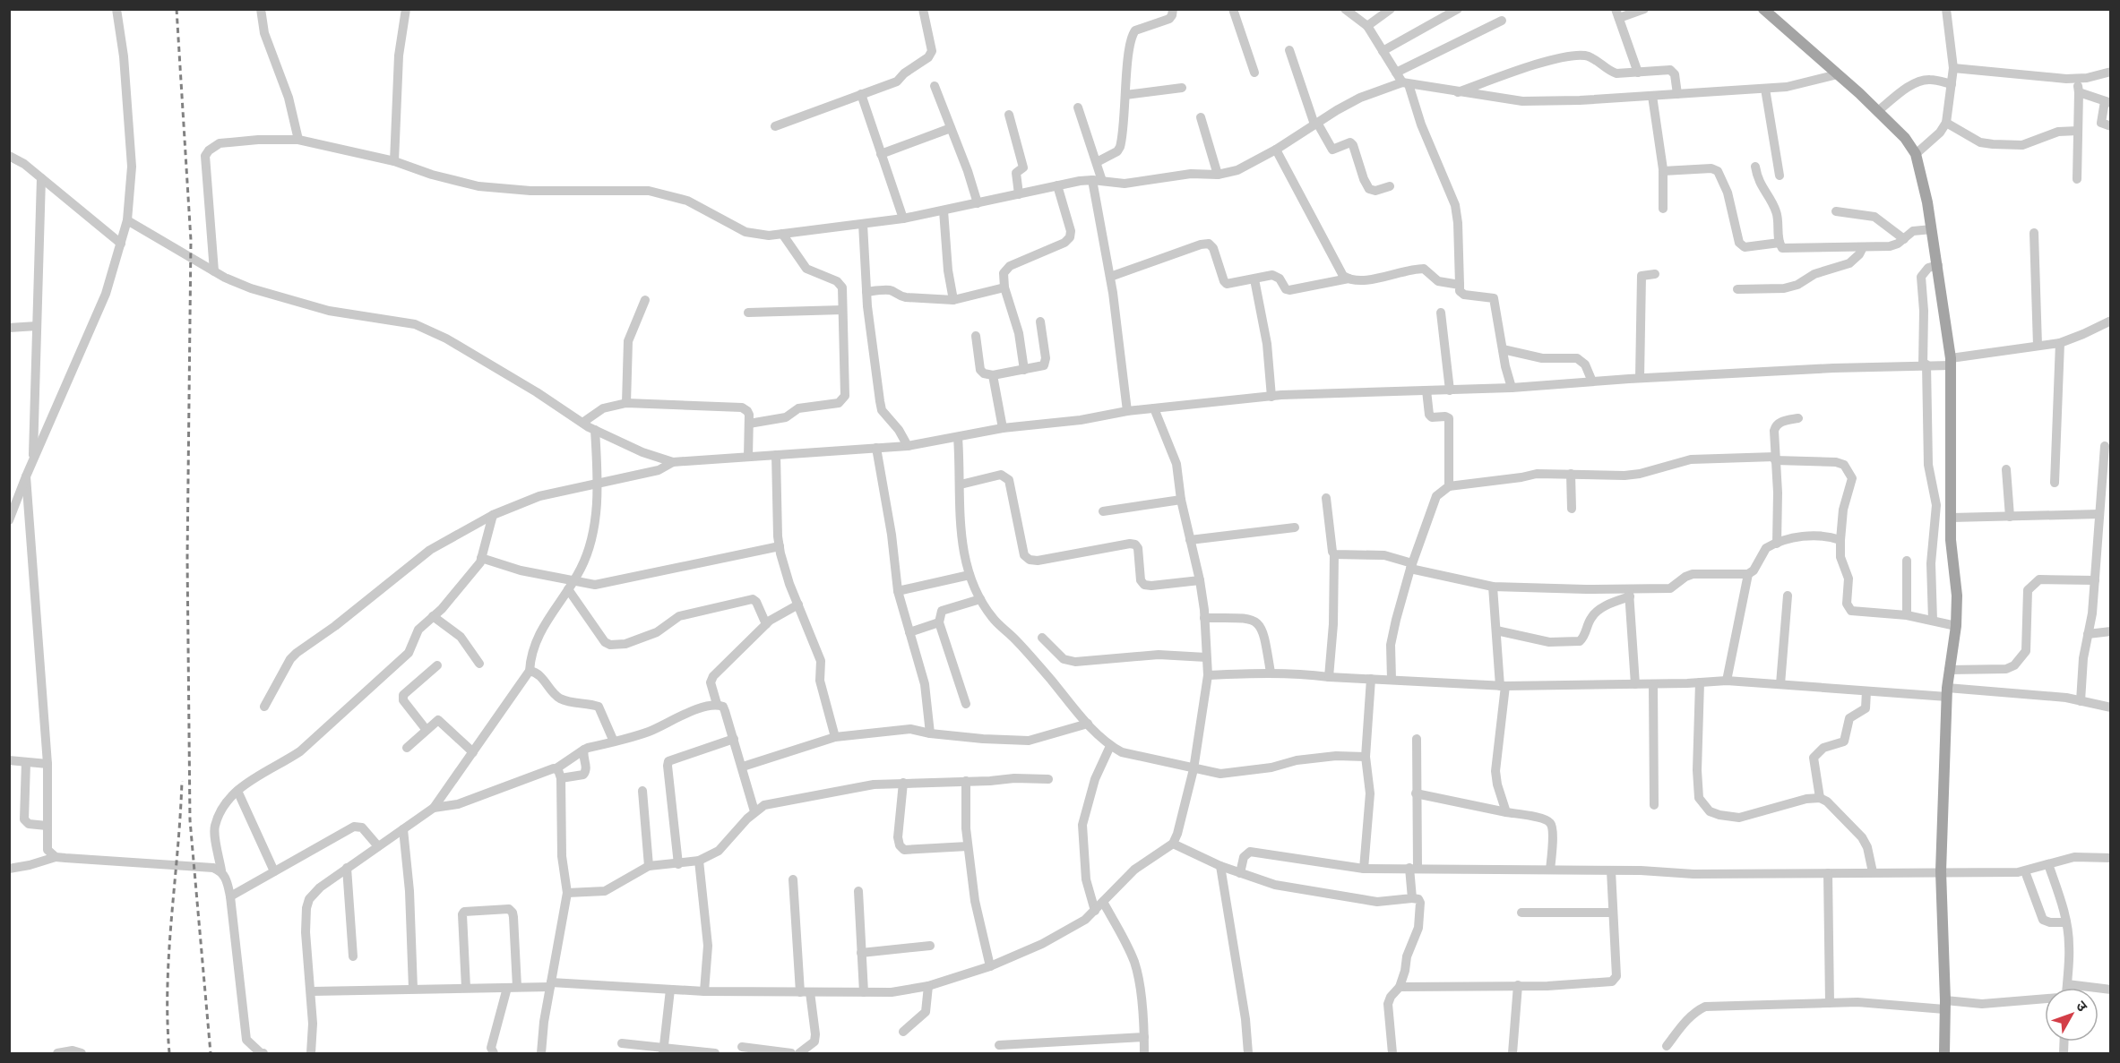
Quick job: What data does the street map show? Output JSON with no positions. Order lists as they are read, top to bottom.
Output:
{
  "north": "top right"
}
